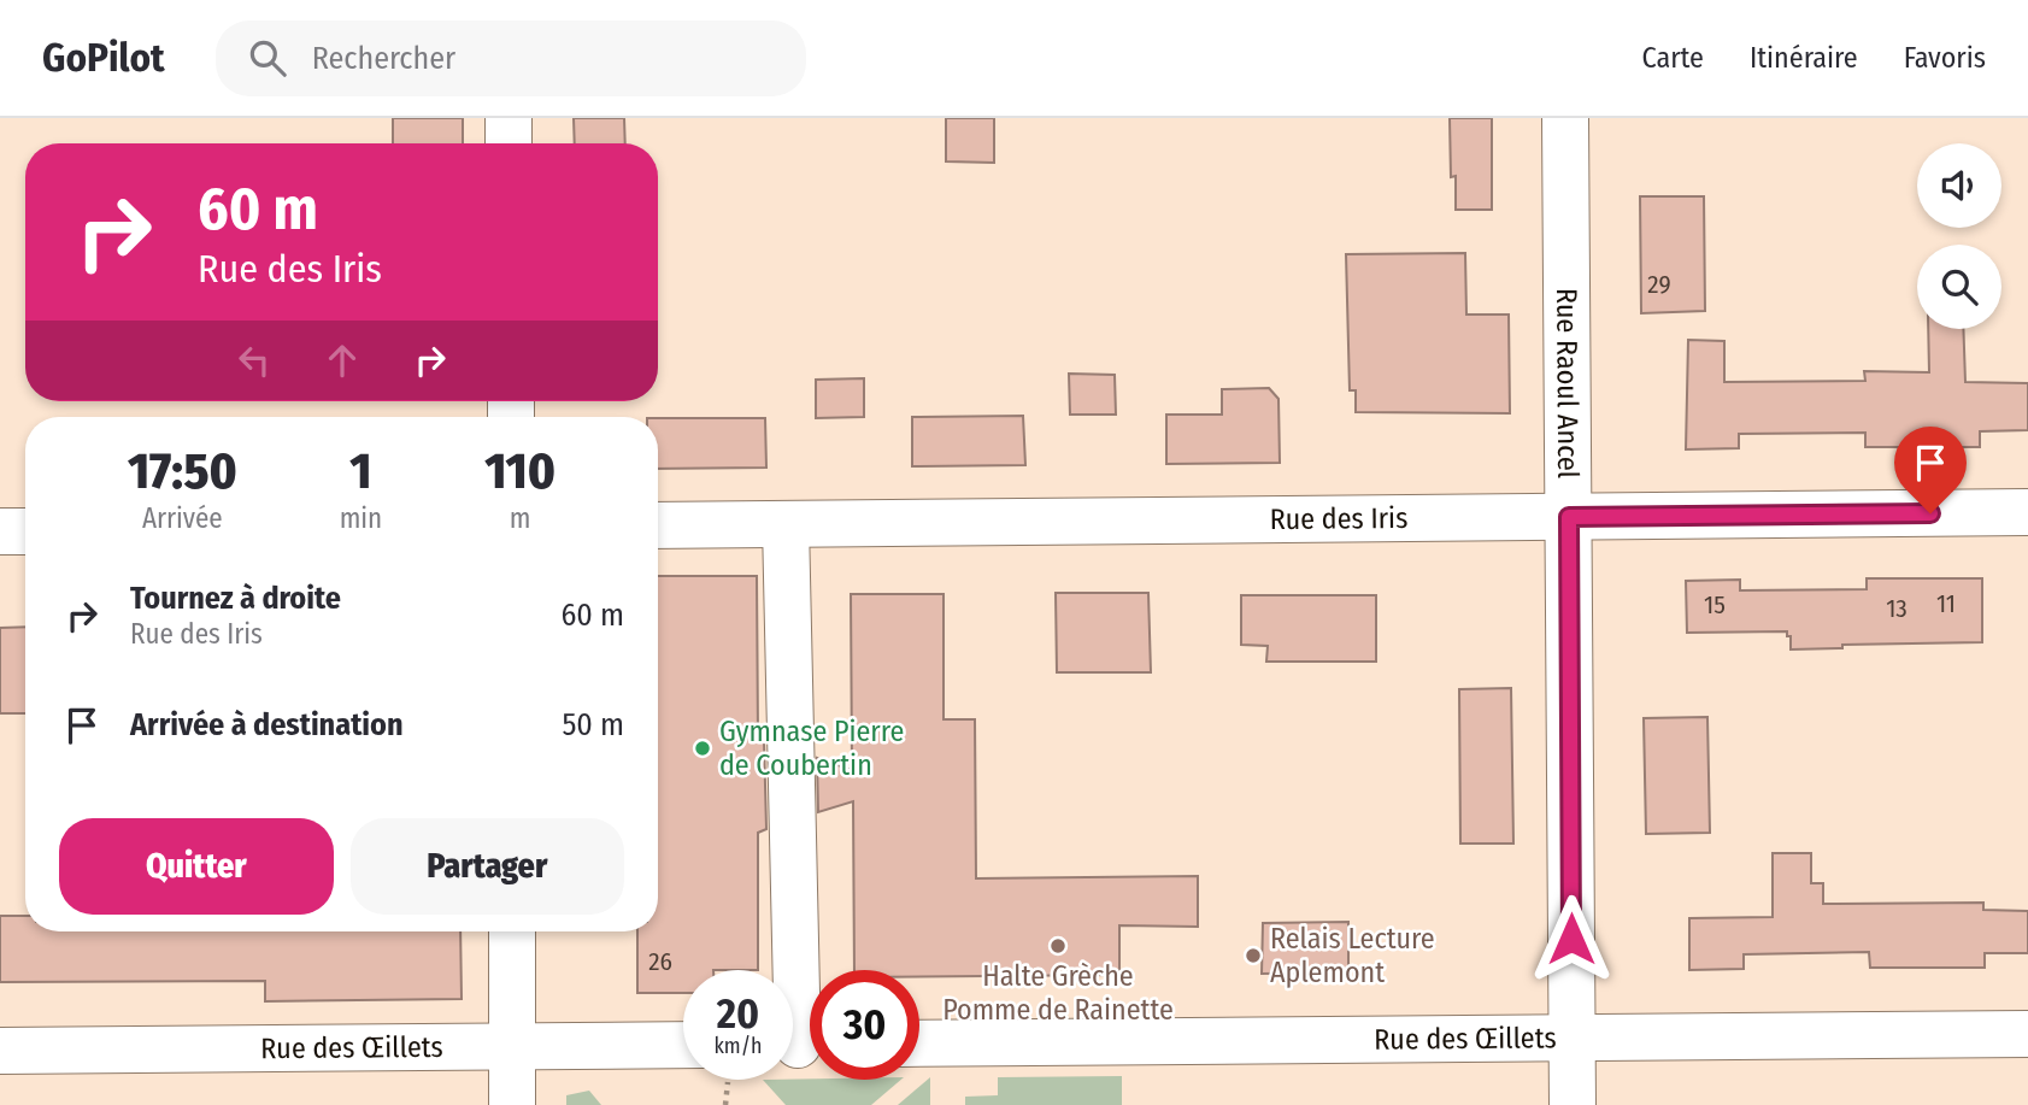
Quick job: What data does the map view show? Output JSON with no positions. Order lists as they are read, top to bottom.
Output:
{
  "streets": {
    "street": ["Rue Raoul Ancel", "Rue des Iris", "Rue des Œillets"]
  },
  "crossings": [
    ["Rue Raoul Ancel", "Rue des Iris"],
    ["Rue Raoul Ancel", "Rue des Œillets"]
  ],
  "places": ["Gymnase Pierre de Coubertin", "Halte Grèche Pomme de Rainette", "Relais Lecture Aplemont"],
  "house_numbers": [
    "29",
    "11",
    "15",
    "13",
    "26"
  ],
  "page": {
    "header": "GoPilot",
    "search": "Rechercher",
    "nav": ["Carte", "Itinéraire", "Favoris"],
    "turn": ["60 m", "Rue des Iris"],
    "eta": [
      "17:50",
      "Arrivée",
      "1",
      "min",
      "110",
      "m"
    ],
    "list": [
      {
        "name": "Tournez à droite",
        "note": "Rue des Iris",
        "value": "60 m"
      },
      {
        "name": "Arrivée à destination",
        "value": "50 m"
      }
    ],
    "buttons": ["Quitter", "Partager"],
    "speed": "20 km/h",
    "limit": "30"
  }
}
